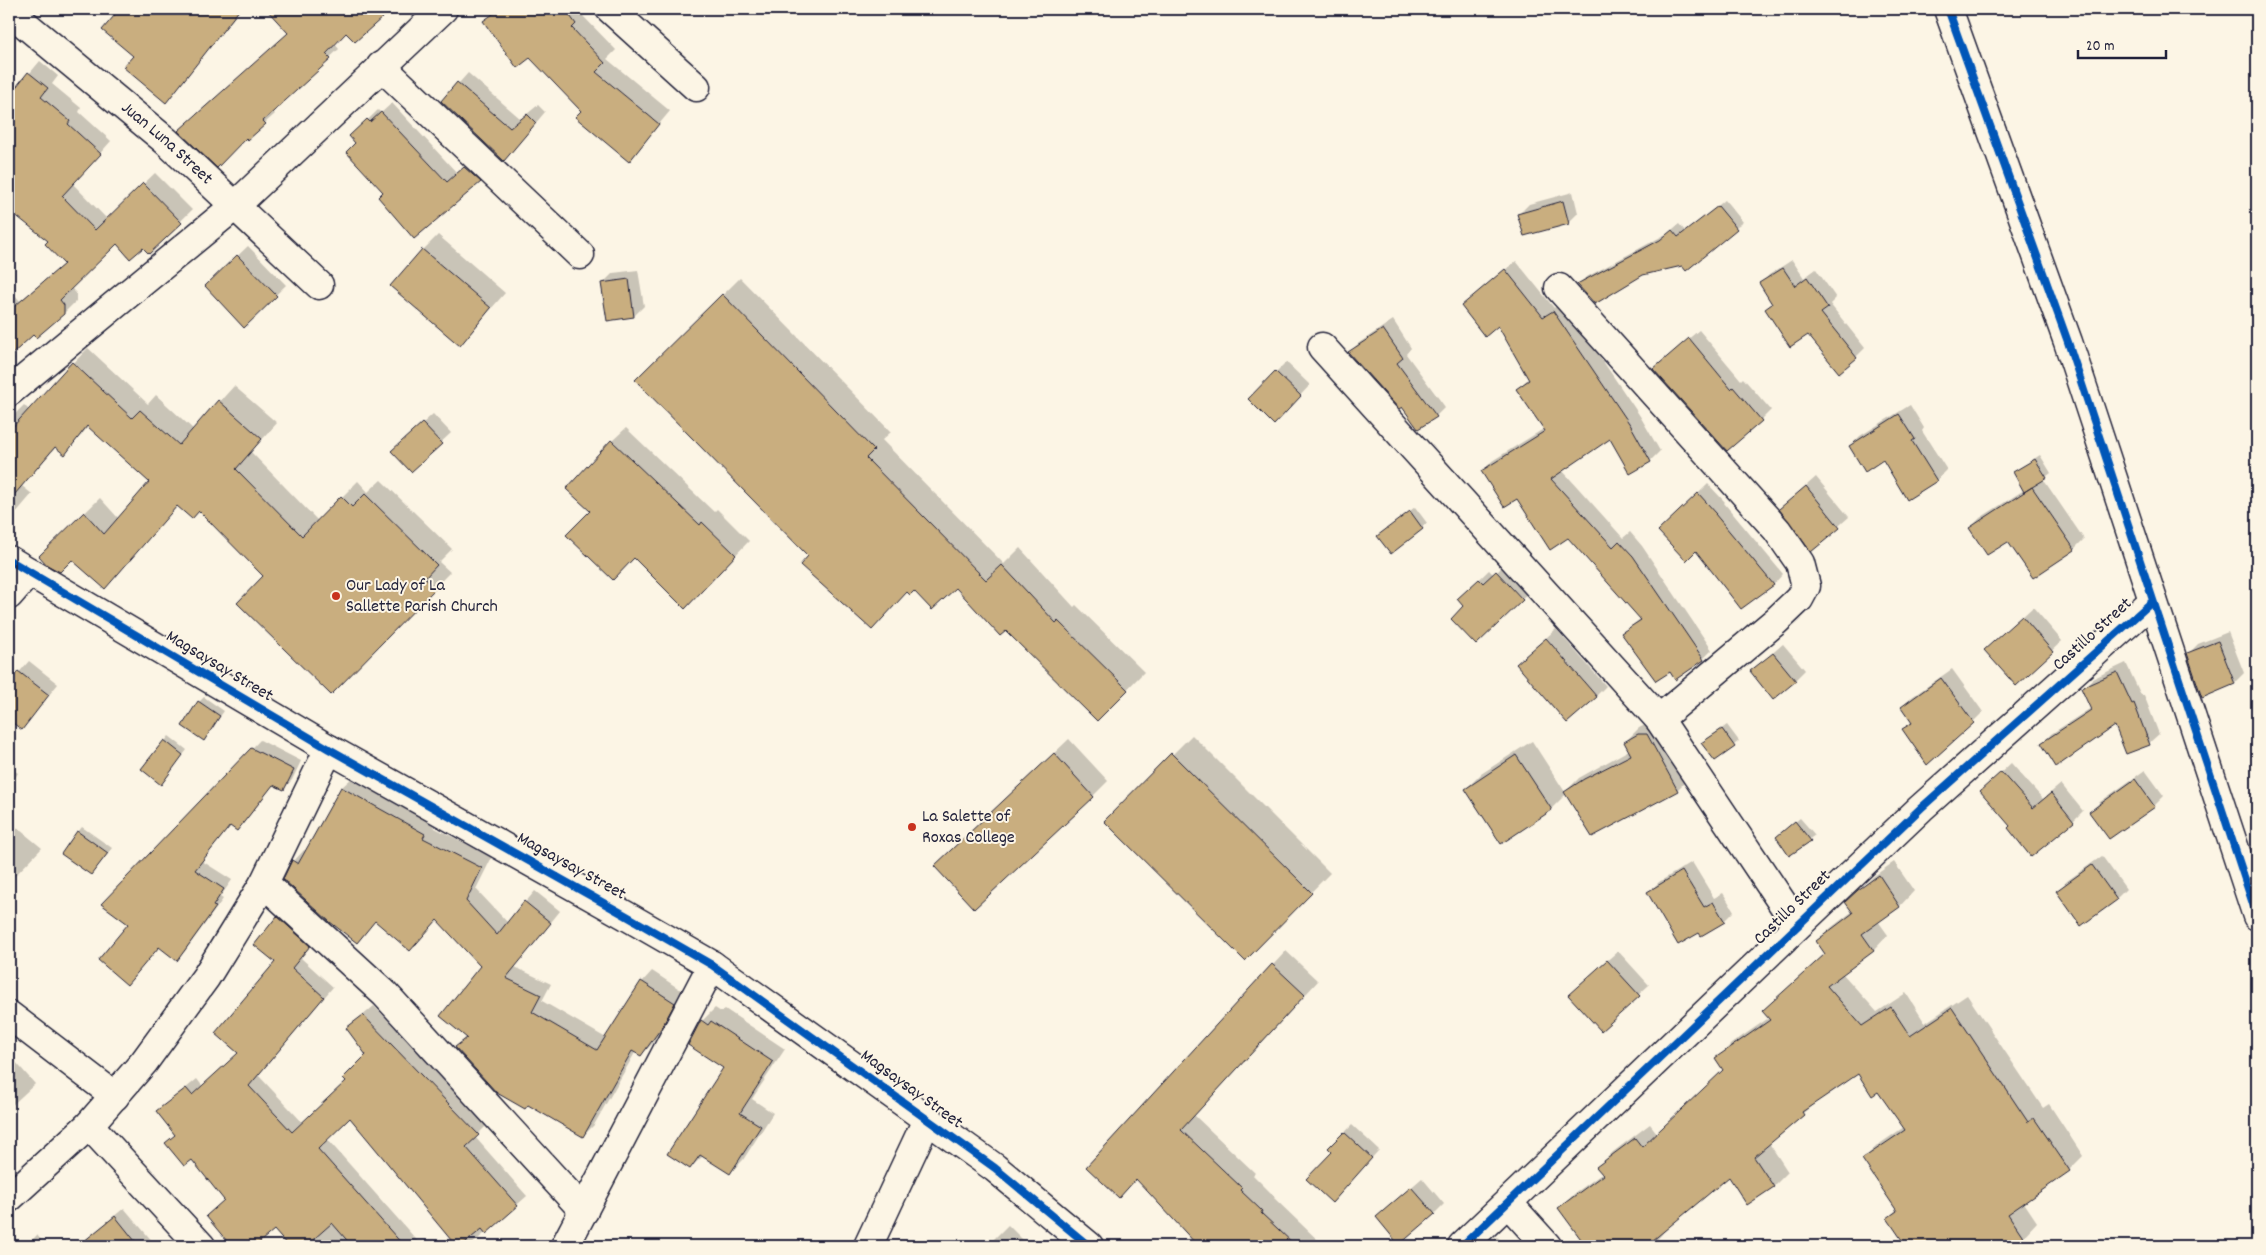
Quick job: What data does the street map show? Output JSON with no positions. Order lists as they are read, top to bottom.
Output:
{
  "streets": {
    "street": ["Juan Luna Street", "Castillo Street", "Magsaysay Street"]
  },
  "places": ["Our Lady of La Sallette Parish Church", "La Salette of Roxas College"],
  "scale_bar": "20 m"
}
